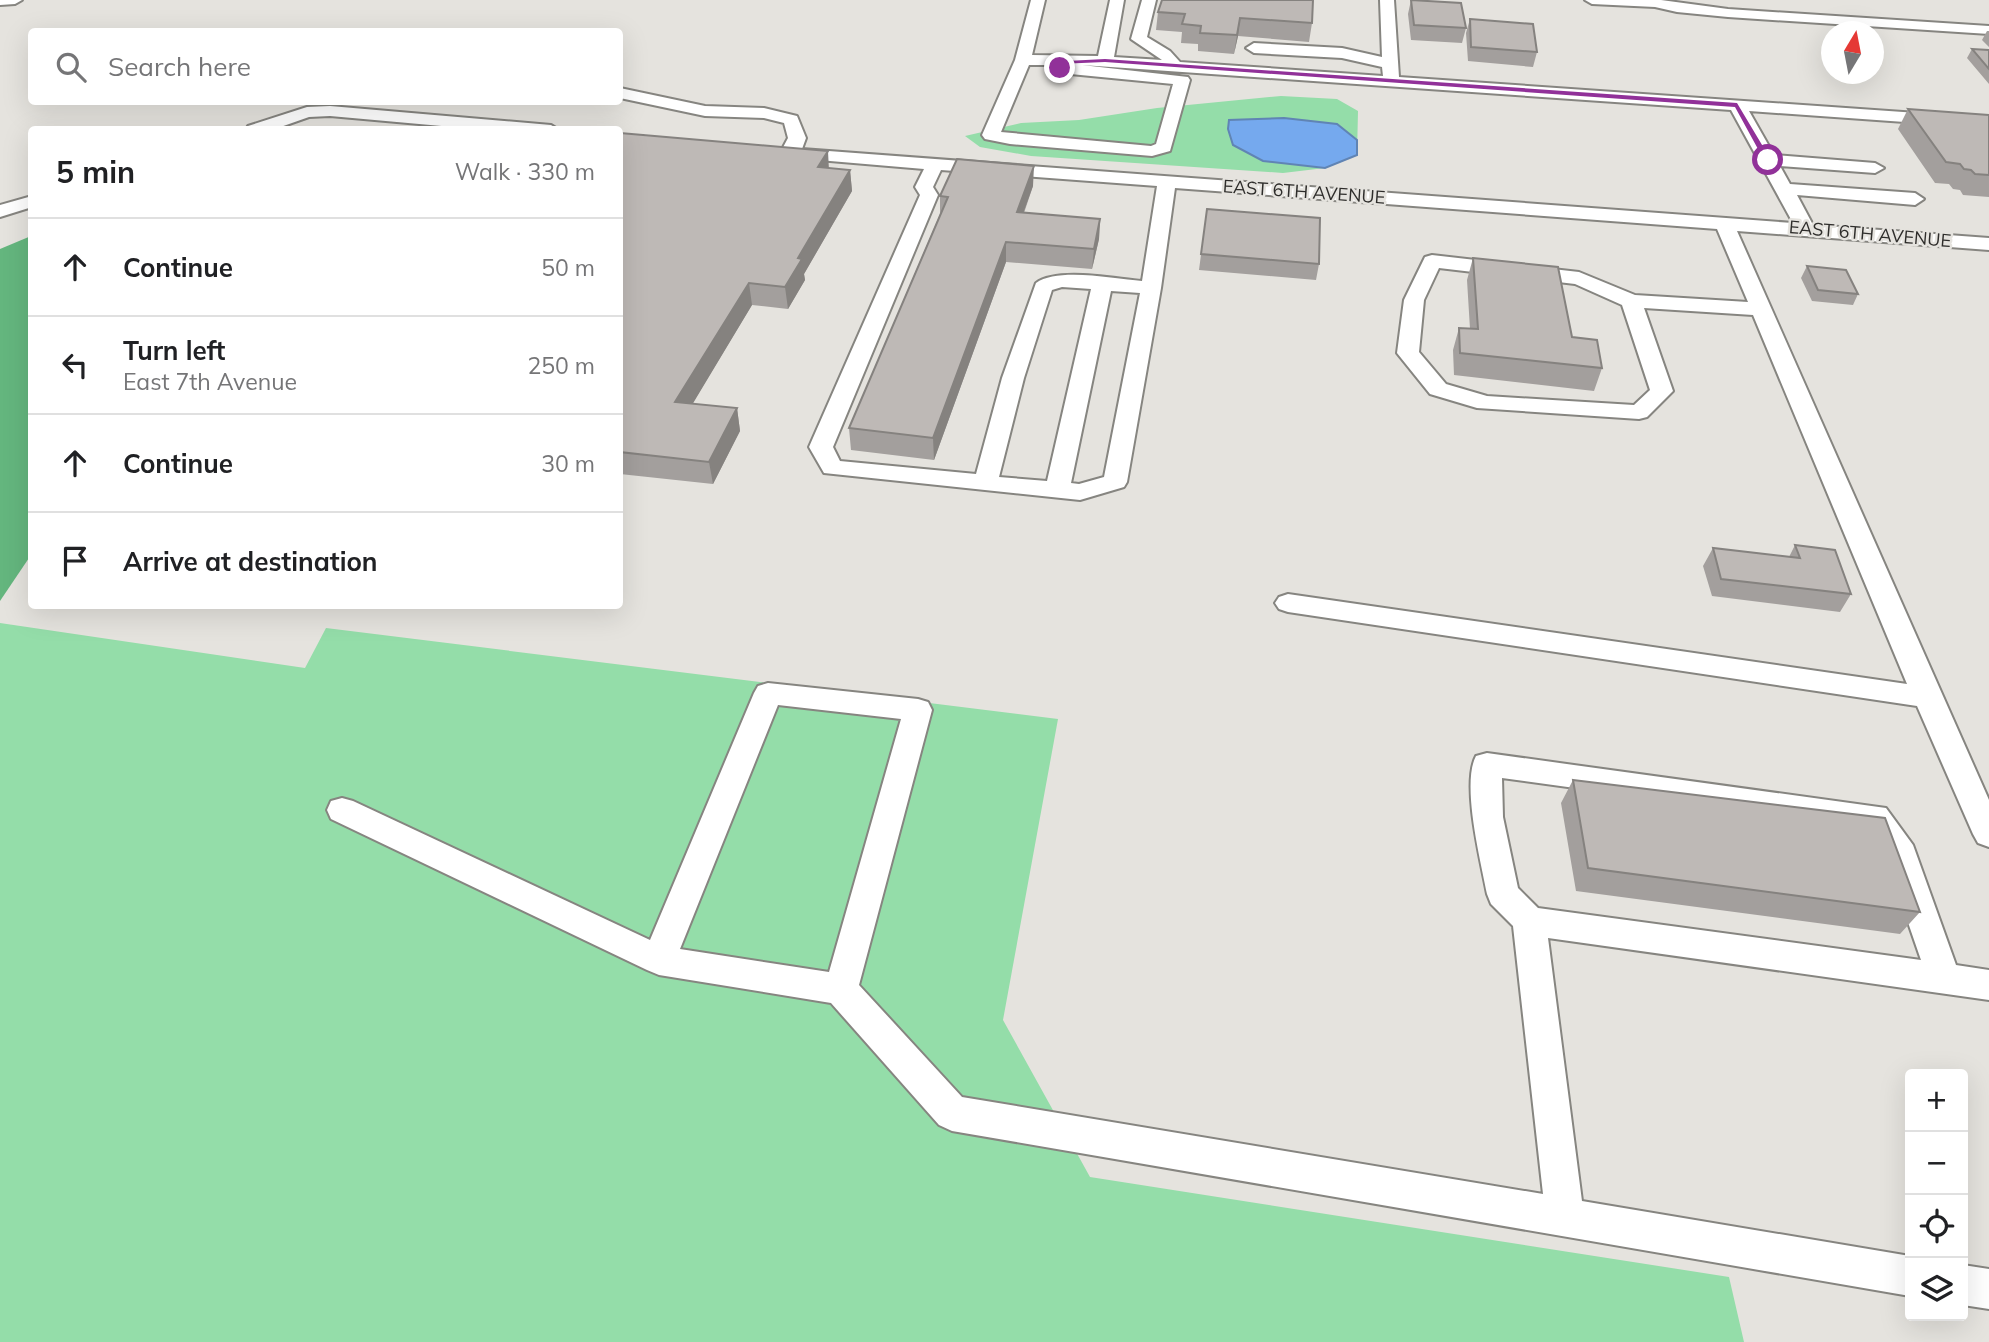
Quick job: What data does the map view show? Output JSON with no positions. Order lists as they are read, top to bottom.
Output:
{
  "streets": {
    "street": ["EAST 6TH AVENUE"]
  },
  "north": "top",
  "page": {
    "search": "Search here",
    "heading": ["5 min", "Walk · 330 m"],
    "list": [
      ["Continue", "50 m"],
      ["Turn left", "East 7th Avenue", "250 m"],
      ["Continue", "30 m"],
      "Arrive at destination"
    ],
    "map_buttons": ["+", "−"]
  }
}
